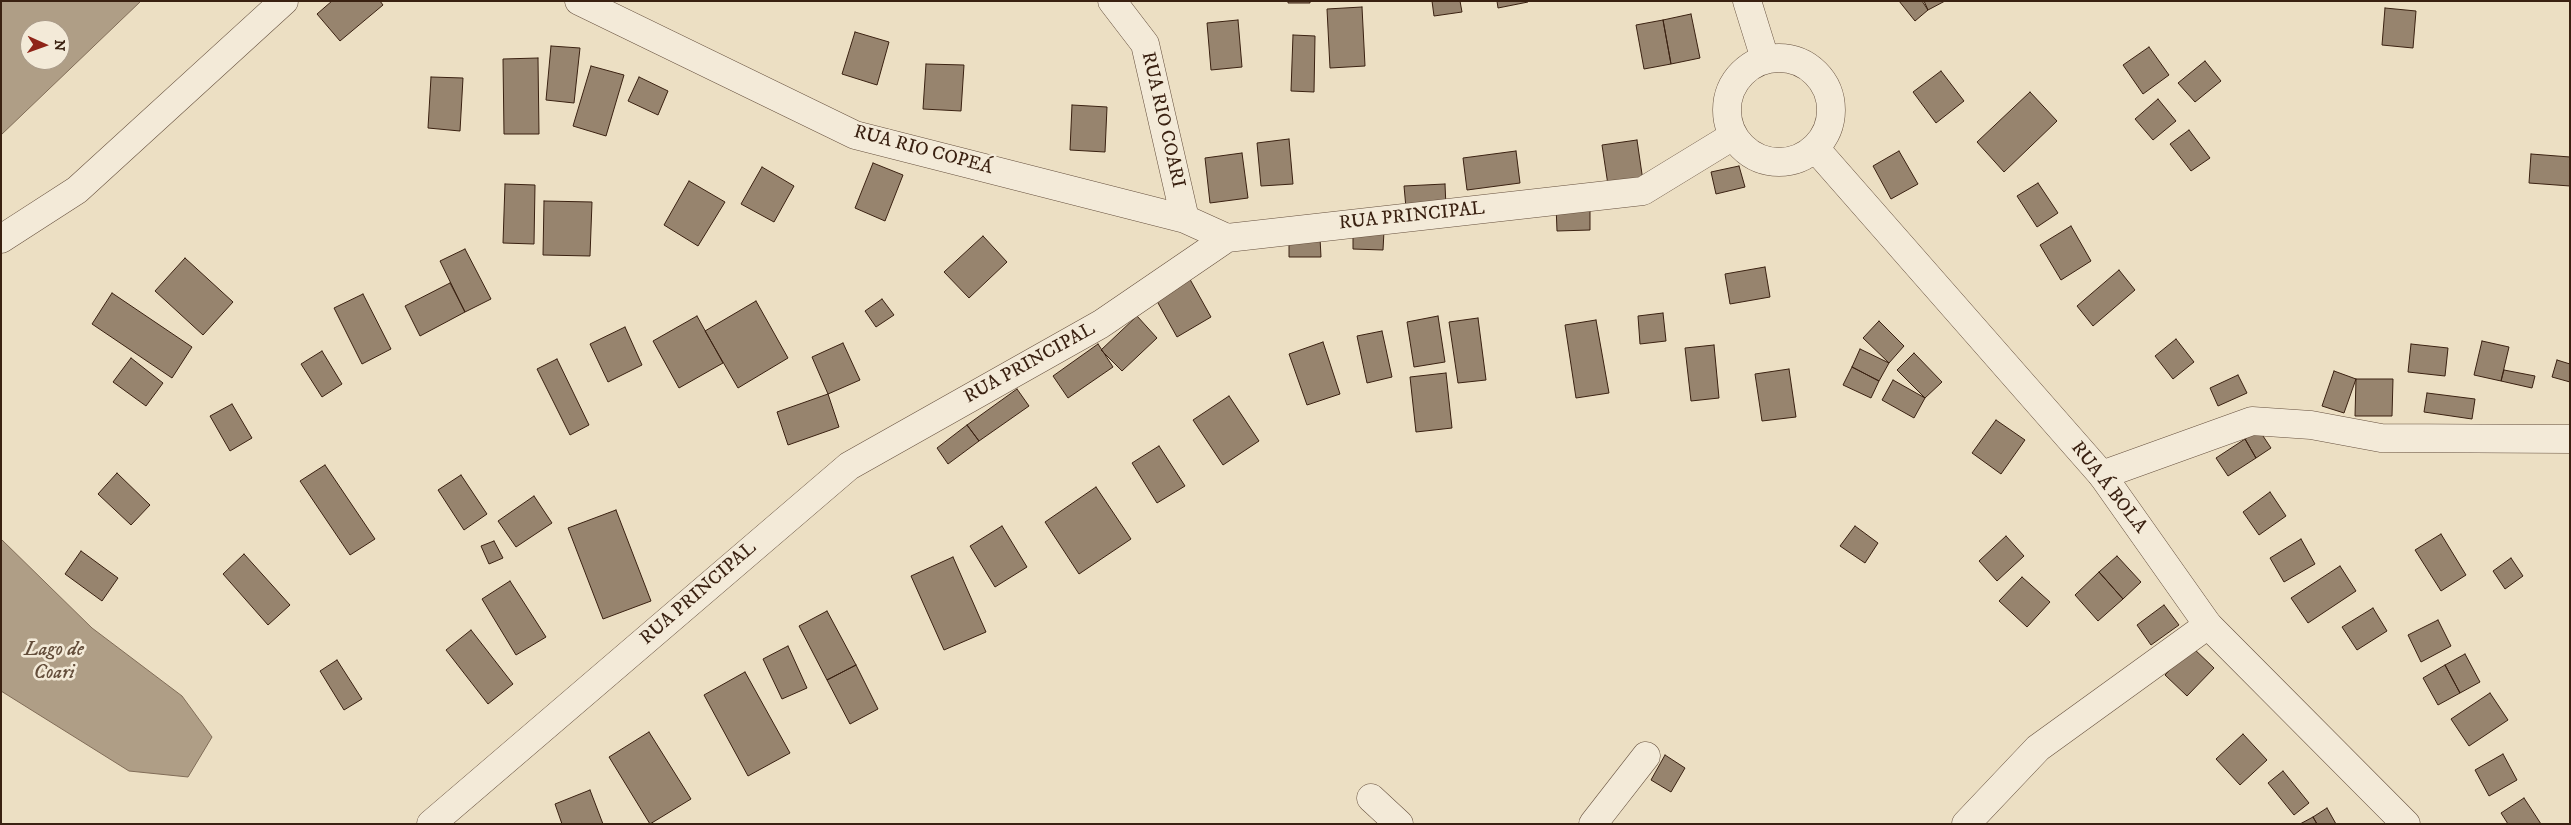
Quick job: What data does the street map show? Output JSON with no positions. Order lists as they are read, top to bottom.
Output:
{
  "streets": {
    "street": [
      "RUA RIO COARI",
      "RUA RIO COPEÁ",
      "RUA PRINCIPAL",
      "RUA Á BOLA"
    ]
  },
  "crossings": [
    ["RUA RIO COARI", "RUA RIO COPEÁ"],
    ["RUA RIO COPEÁ", "RUA PRINCIPAL"],
    ["RUA PRINCIPAL", "RUA Á BOLA"]
  ],
  "water": ["Lago de Coari"],
  "north": "right"
}
